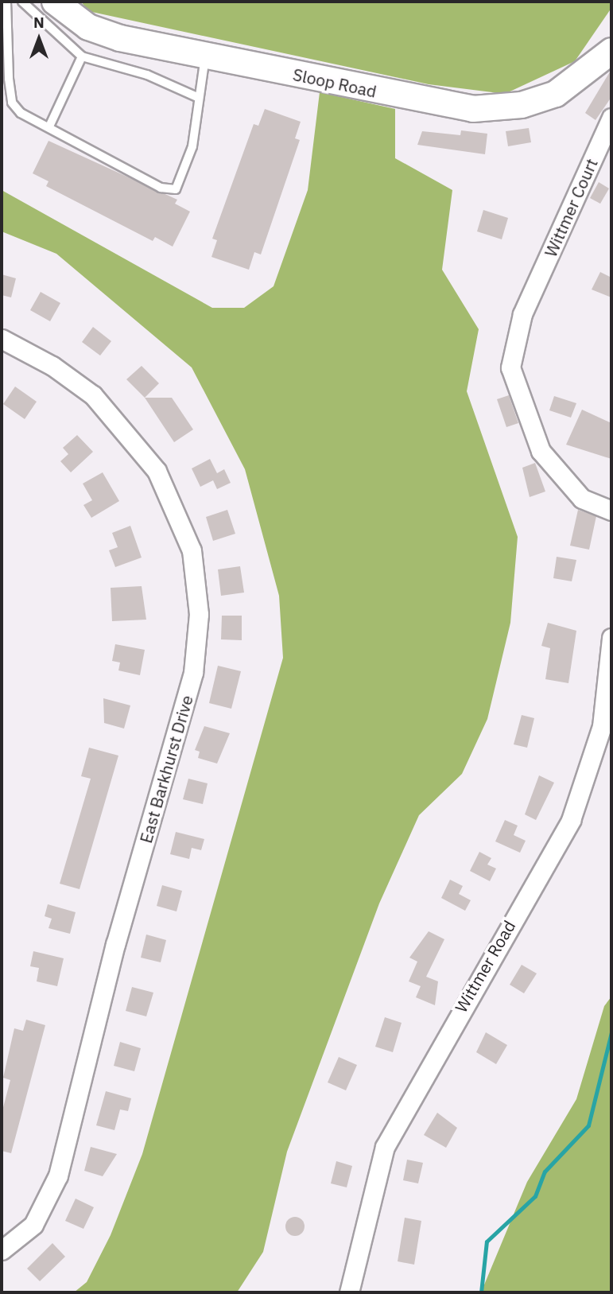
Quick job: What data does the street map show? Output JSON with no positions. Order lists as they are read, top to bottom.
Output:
{
  "streets": {
    "street": [
      "Sloop Road",
      "Wittmer Court",
      "East Barkhurst Drive",
      "Wittmer Road"
    ]
  },
  "north": "top"
}
